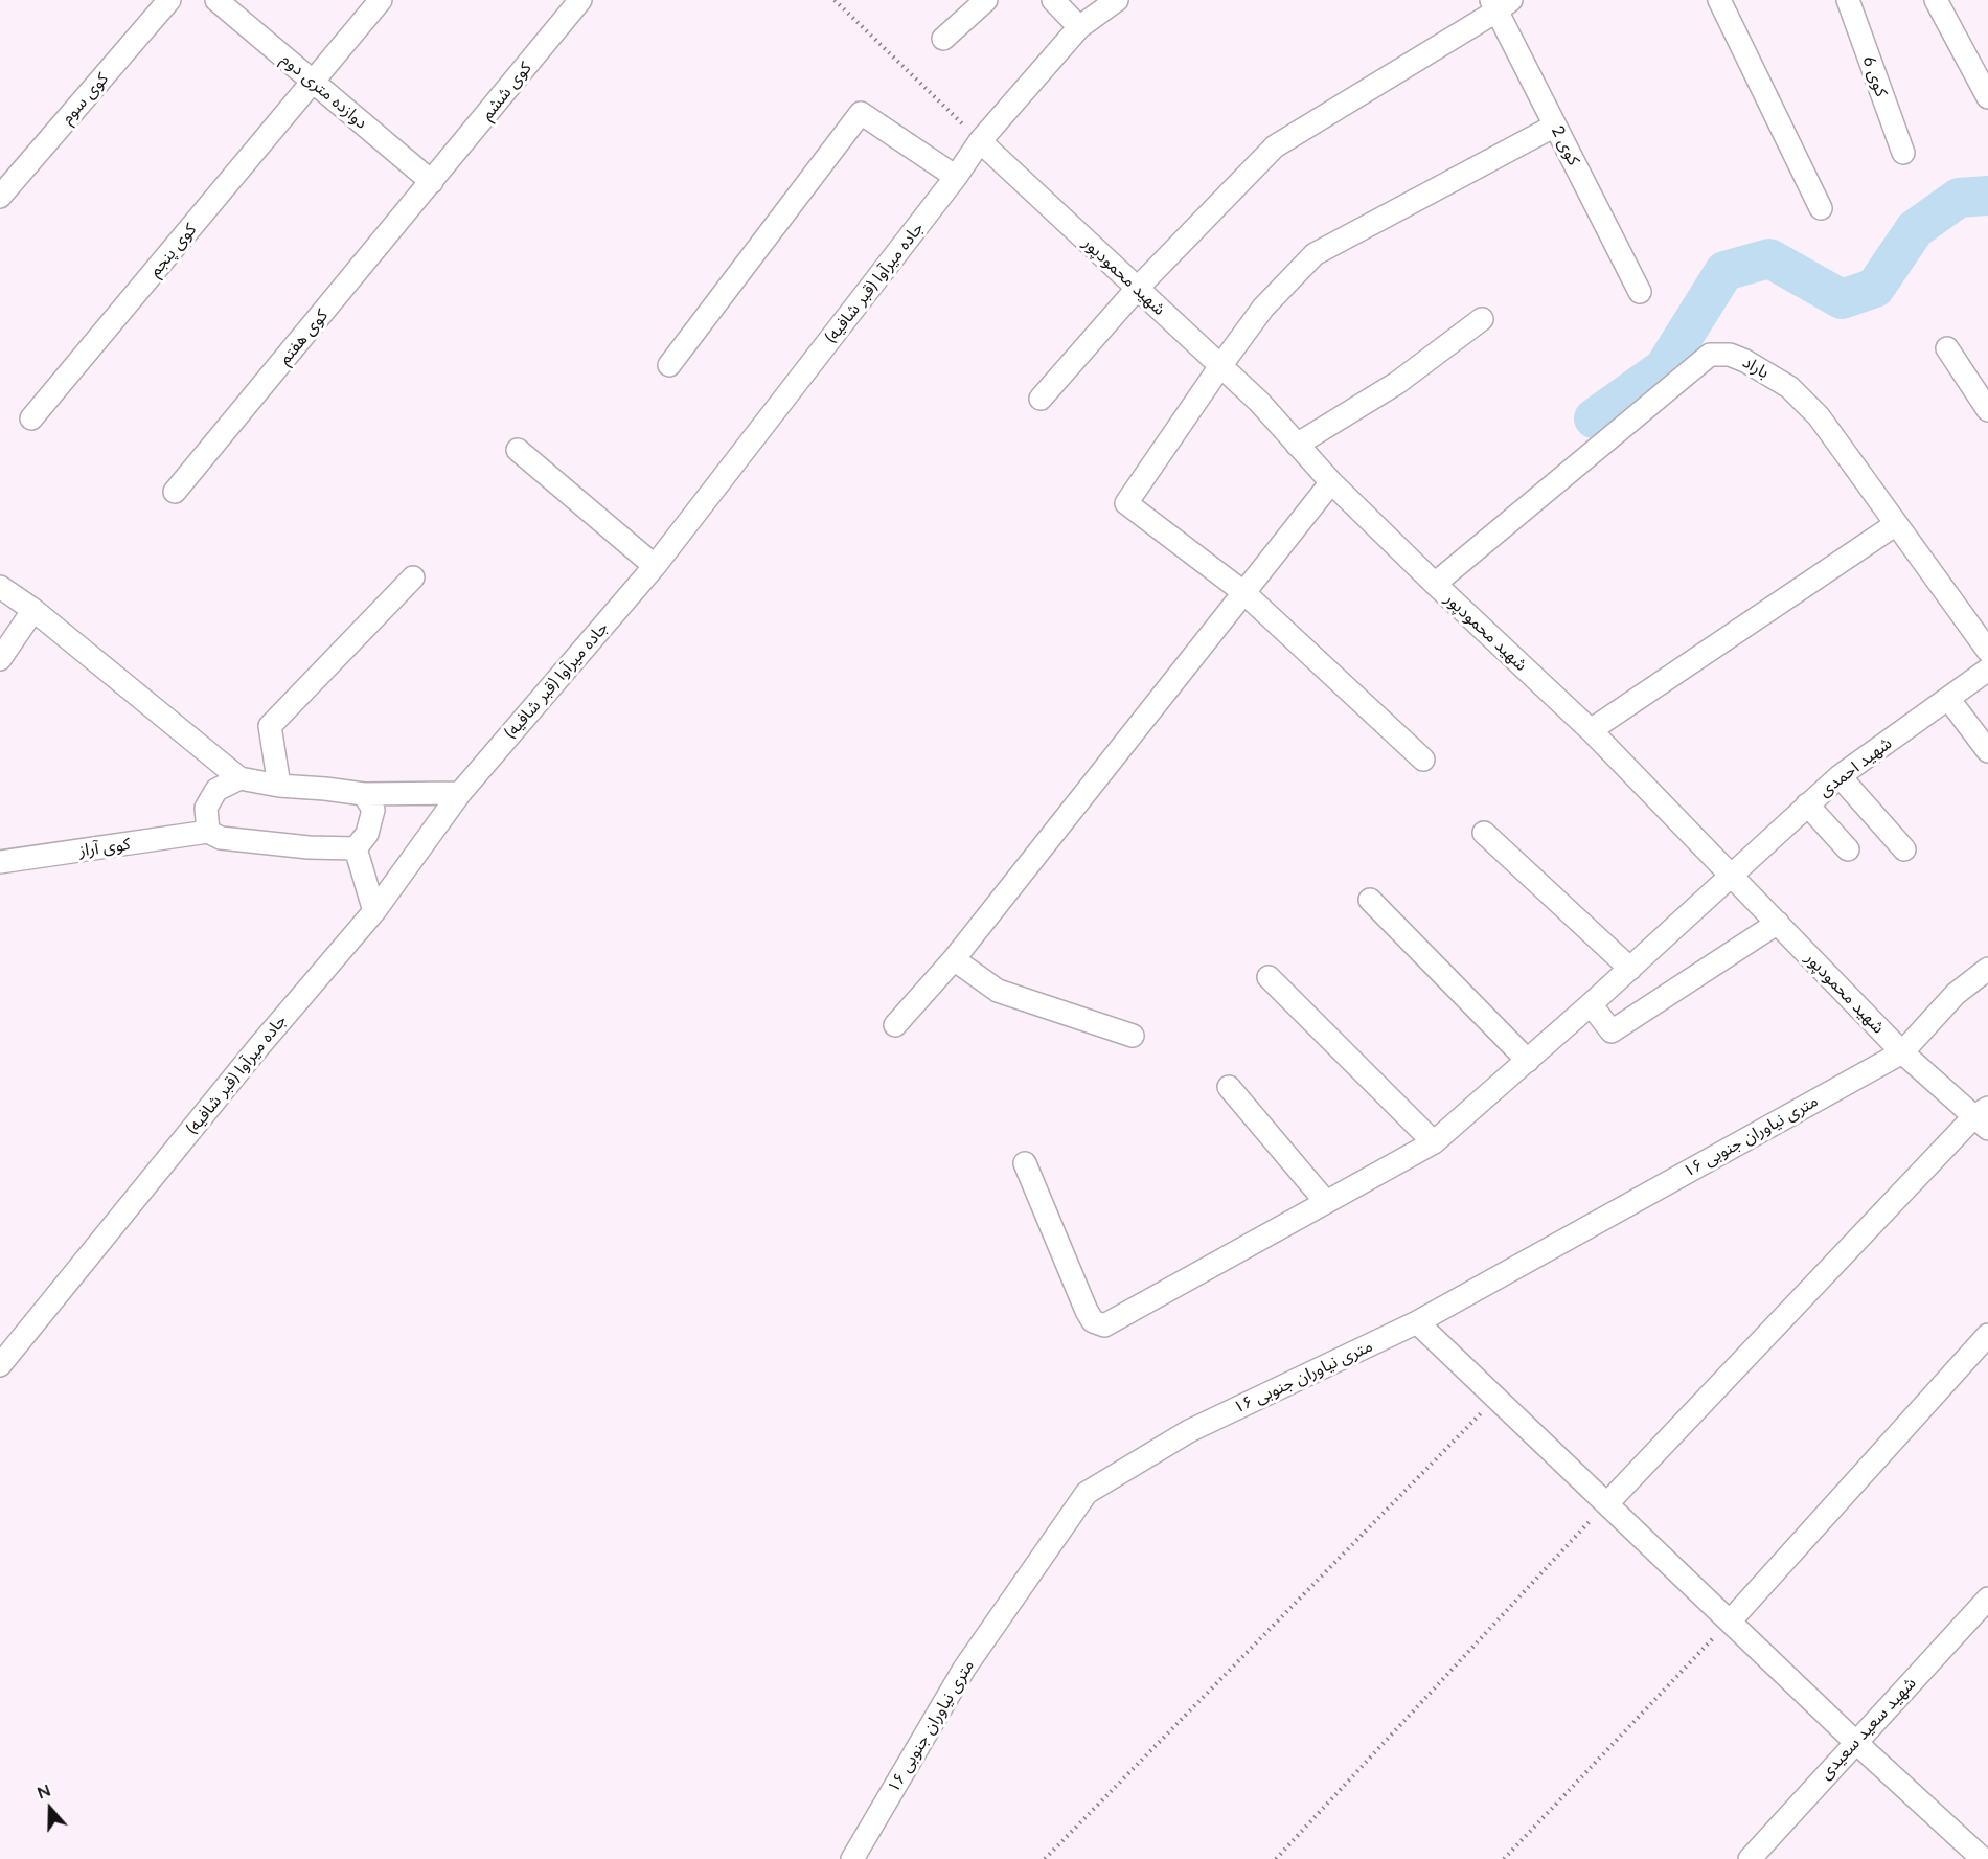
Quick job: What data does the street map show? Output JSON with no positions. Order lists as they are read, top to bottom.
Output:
{
  "streets": {
    "street": [
      "کوی 6",
      "دوازده متری دوم",
      "کوی ششم",
      "کوی سوم",
      "کوی 2",
      "کوی پنجم",
      "شهید محمودپور",
      "جاده میرآوا (قبر شافیه)",
      "کوی هفتم",
      "باراد",
      "شهید احمدی",
      "کوی آراز",
      "۱۶ متری نیاوران جنوبی",
      "شهید سعید سعیدی"
    ]
  },
  "crossings": [
    ["دوازده متری دوم", "کوی ششم"],
    ["دوازده متری دوم", "کوی پنجم"],
    ["دوازده متری دوم", "کوی هفتم"],
    ["کوی ششم", "کوی هفتم"],
    ["شهید محمودپور", "جاده میرآوا (قبر شافیه)"],
    ["شهید محمودپور", "باراد"],
    ["شهید محمودپور", "شهید احمدی"],
    ["شهید محمودپور", "۱۶ متری نیاوران جنوبی"]
  ],
  "north": "top"
}
